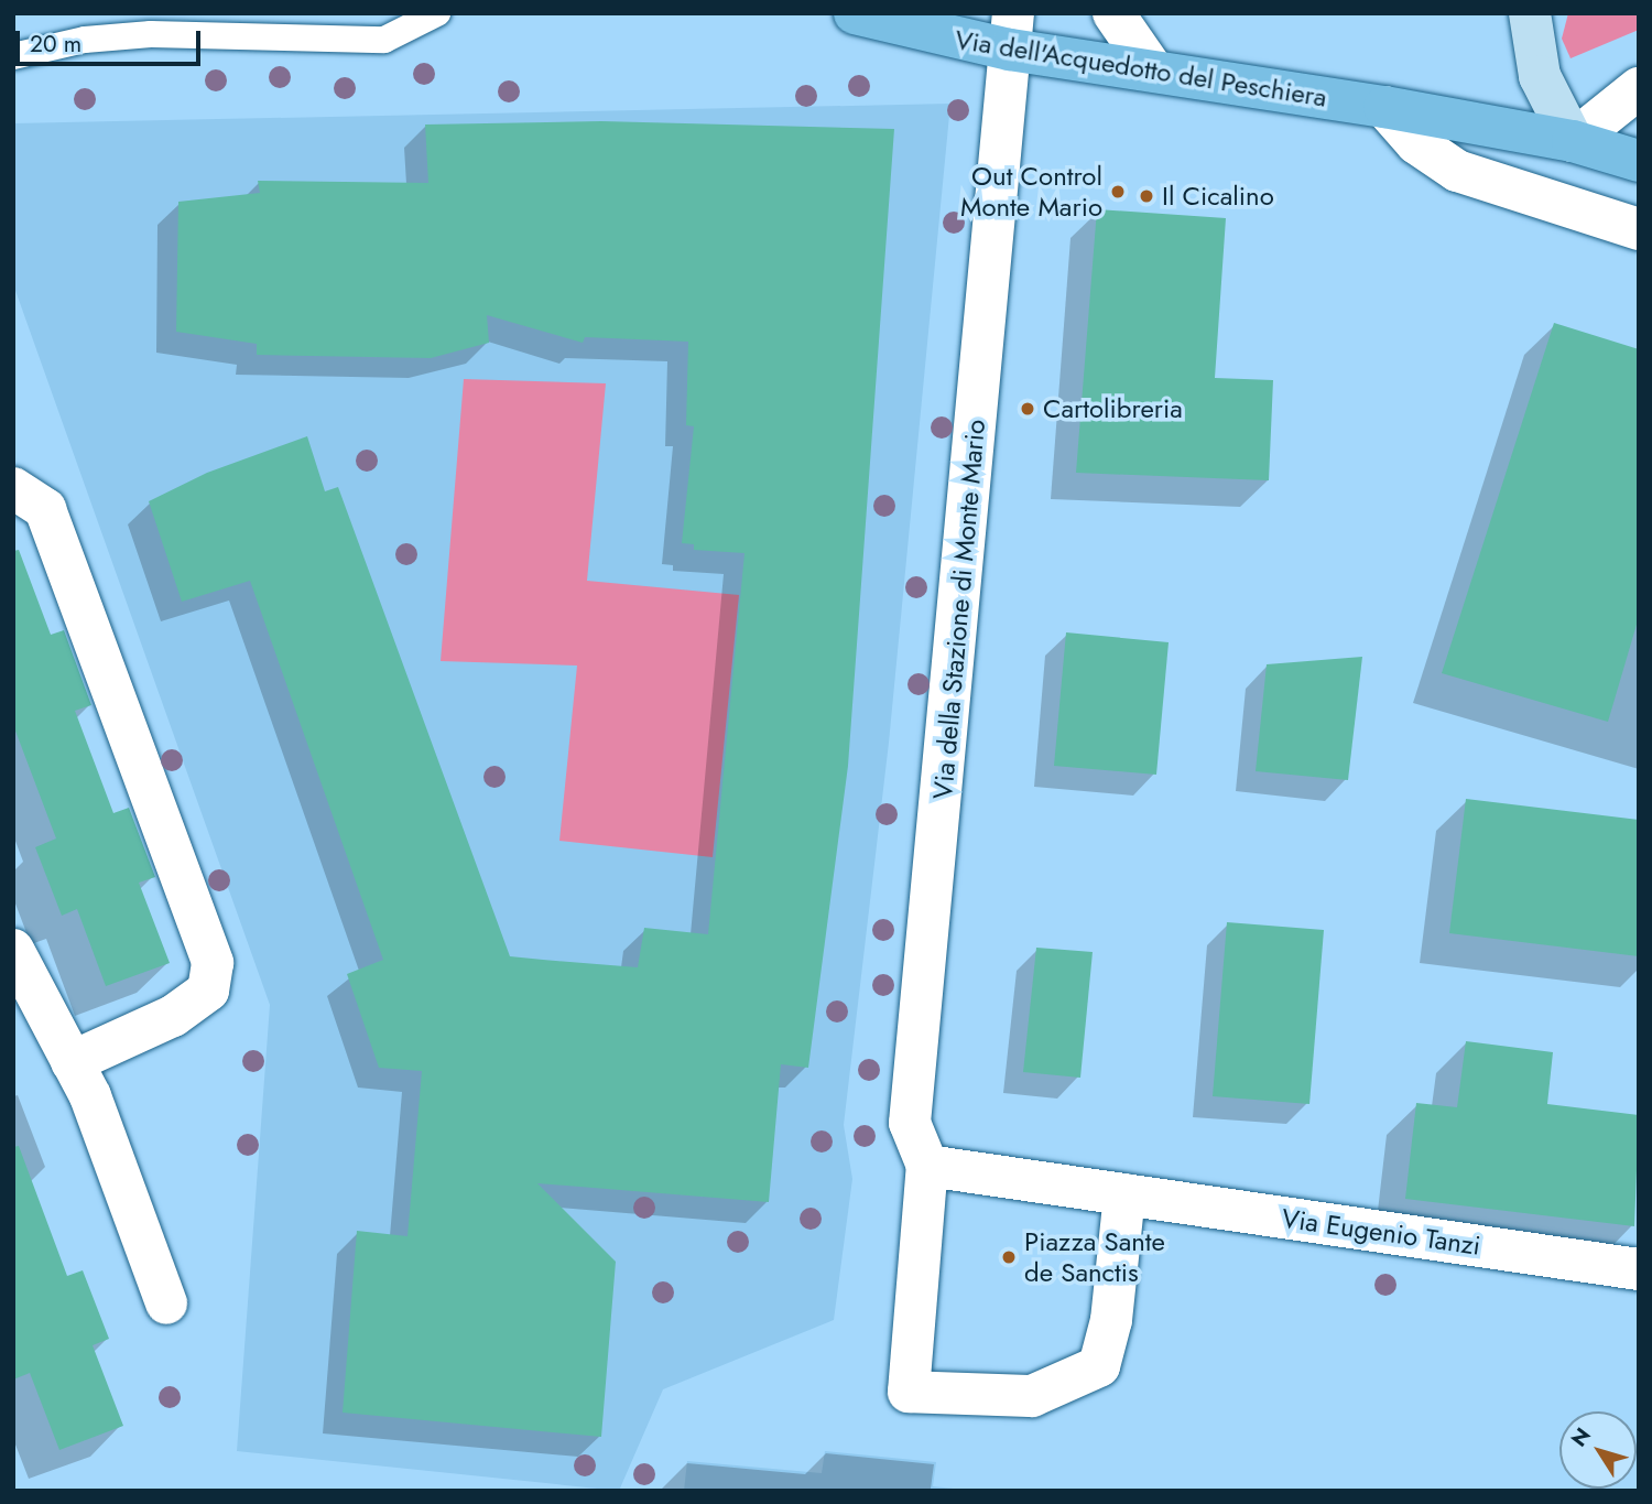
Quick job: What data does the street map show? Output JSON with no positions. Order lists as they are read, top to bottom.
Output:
{
  "streets": {
    "main road": ["Via dell'Acquedotto del Peschiera"],
    "street": ["Via della Stazione di Monte Mario", "Via Eugenio Tanzi"]
  },
  "crossings": [
    ["Via dell'Acquedotto del Peschiera", "Via della Stazione di Monte Mario"]
  ],
  "places": [
    "Out Control Monte Mario",
    "Il Cicalino",
    "Cartolibreria",
    "Piazza Sante de Sanctis"
  ],
  "scale_bar": "20 m",
  "north": "top left"
}
